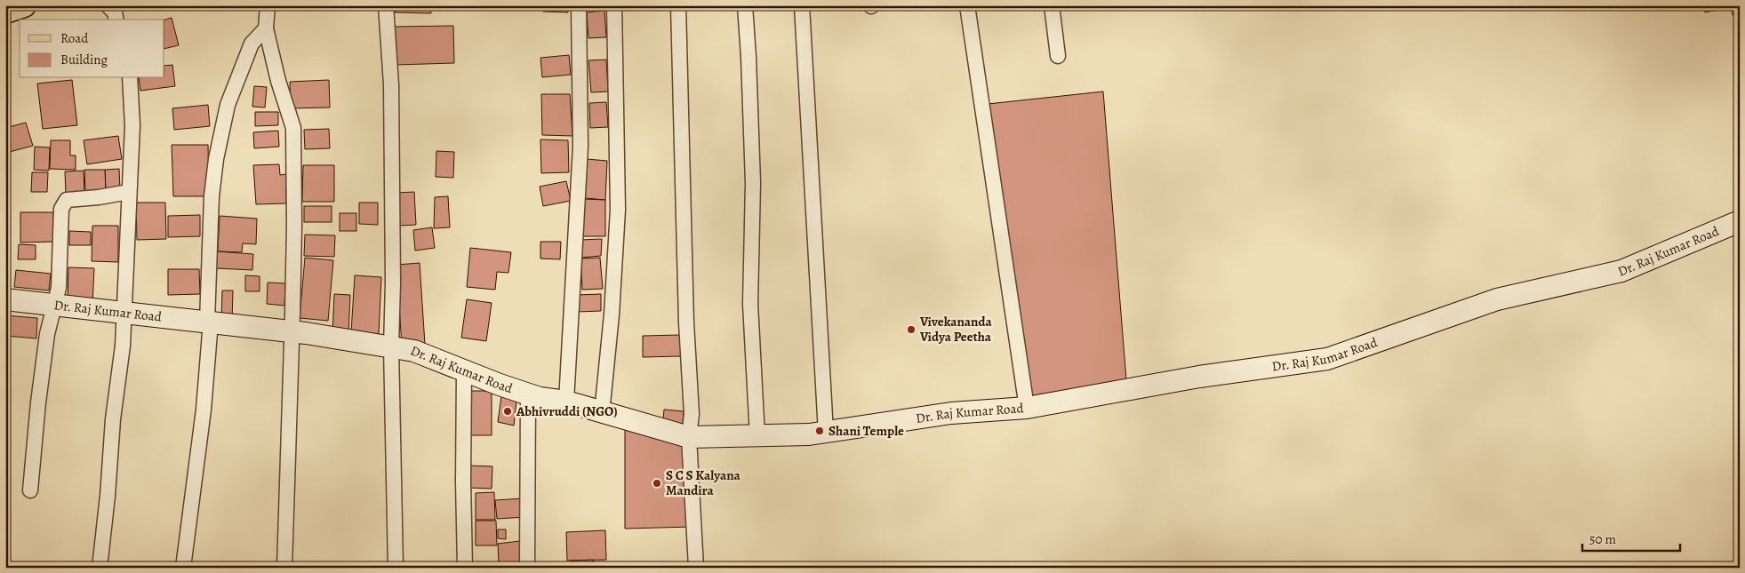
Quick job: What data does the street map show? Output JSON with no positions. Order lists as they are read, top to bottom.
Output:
{
  "streets": {
    "street": ["Dr. Raj Kumar Road"]
  },
  "places": [
    "Vivekananda Vidya Peetha",
    "Abhivruddi (NGO)",
    "Shani Temple",
    "S C S Kalyana Mandira"
  ],
  "legend": ["Road", "Building"],
  "scale_bar": "50 m"
}
